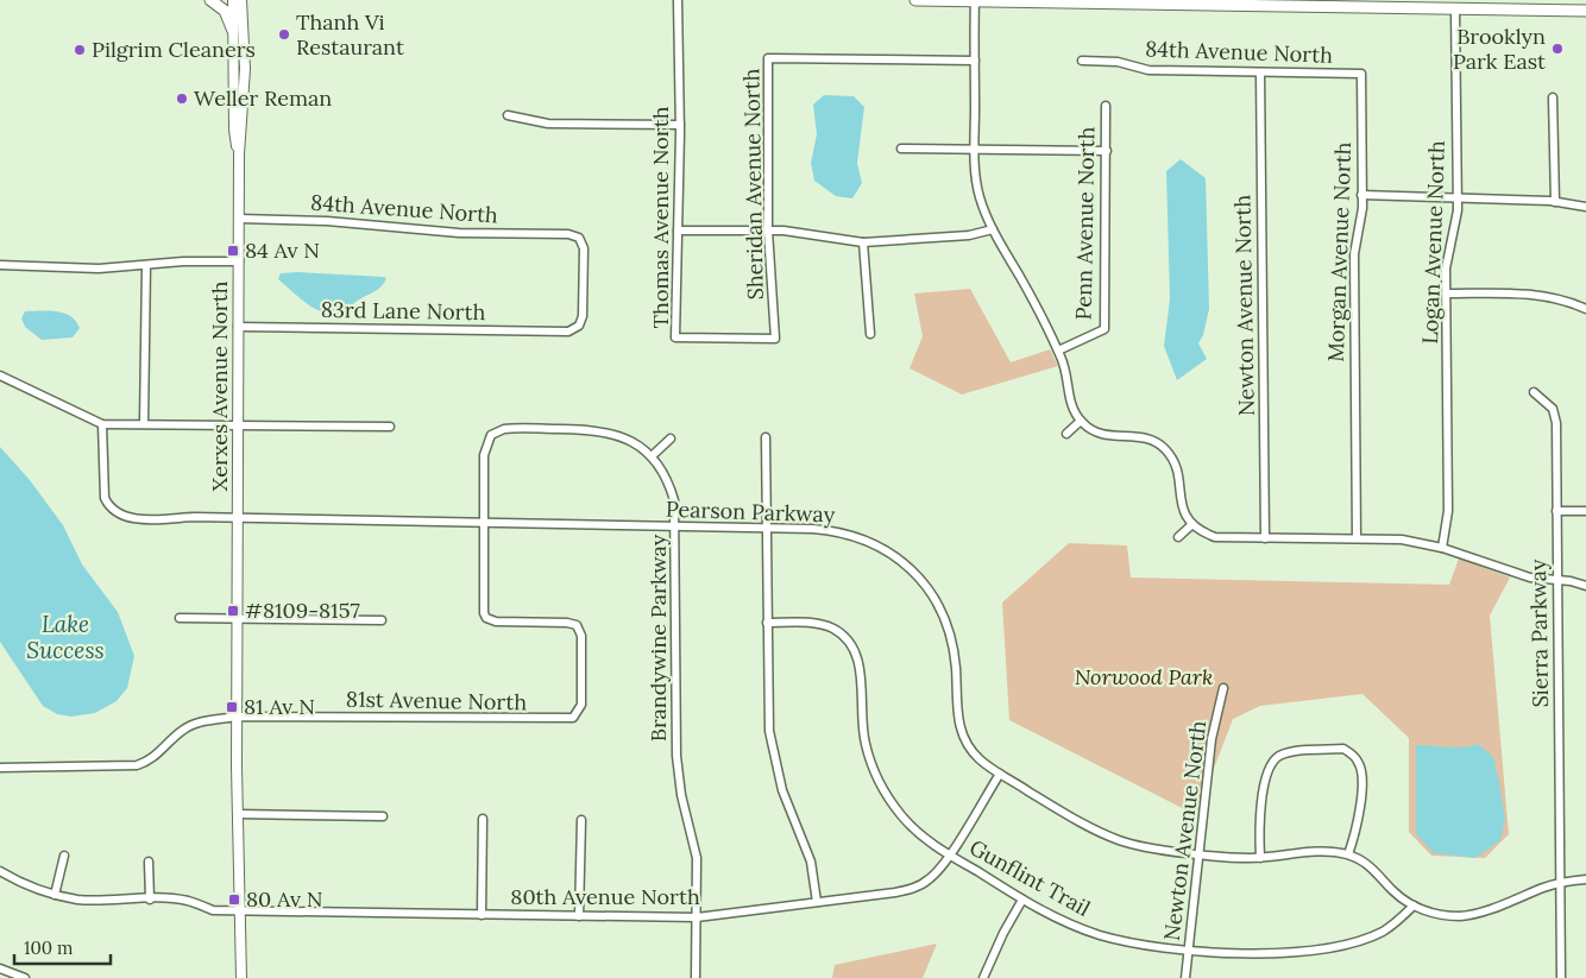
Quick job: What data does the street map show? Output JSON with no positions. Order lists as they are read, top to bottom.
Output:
{
  "streets": {
    "street": [
      "84th Avenue North",
      "Sheridan Avenue North",
      "Thomas Avenue North",
      "Penn Avenue North",
      "Logan Avenue North",
      "Morgan Avenue North",
      "Newton Avenue North",
      "83rd Lane North",
      "Xerxes Avenue North",
      "Pearson Parkway",
      "Sierra Parkway",
      "Brandywine Parkway",
      "81st Avenue North",
      "Gunflint Trail",
      "80th Avenue North"
    ]
  },
  "crossings": [
    ["84th Avenue North", "Morgan Avenue North"],
    ["84th Avenue North", "Newton Avenue North"],
    ["84th Avenue North", "83rd Lane North"],
    ["84th Avenue North", "Xerxes Avenue North"],
    ["Sheridan Avenue North", "Thomas Avenue North"],
    ["Newton Avenue North", "Pearson Parkway"],
    ["Newton Avenue North", "Gunflint Trail"],
    ["83rd Lane North", "Xerxes Avenue North"],
    ["Xerxes Avenue North", "Pearson Parkway"],
    ["Xerxes Avenue North", "81st Avenue North"],
    ["Xerxes Avenue North", "80th Avenue North"],
    ["Pearson Parkway", "Sierra Parkway"],
    ["Pearson Parkway", "Brandywine Parkway"],
    ["Pearson Parkway", "81st Avenue North"],
    ["Pearson Parkway", "Gunflint Trail"],
    ["Pearson Parkway", "80th Avenue North"],
    ["Brandywine Parkway", "81st Avenue North"],
    ["Brandywine Parkway", "80th Avenue North"],
    ["Gunflint Trail", "80th Avenue North"]
  ],
  "water": ["Lake Success"],
  "parks": ["Norwood Park"],
  "places": {
    "other": [
      "Thanh Vi Restaurant",
      "Brooklyn Park East",
      "Pilgrim Cleaners",
      "Weller Reman"
    ],
    "transit": [
      "84 Av N",
      "#8109-8157",
      "81 Av N",
      "80 Av N"
    ]
  },
  "scale_bar": "100 m"
}
